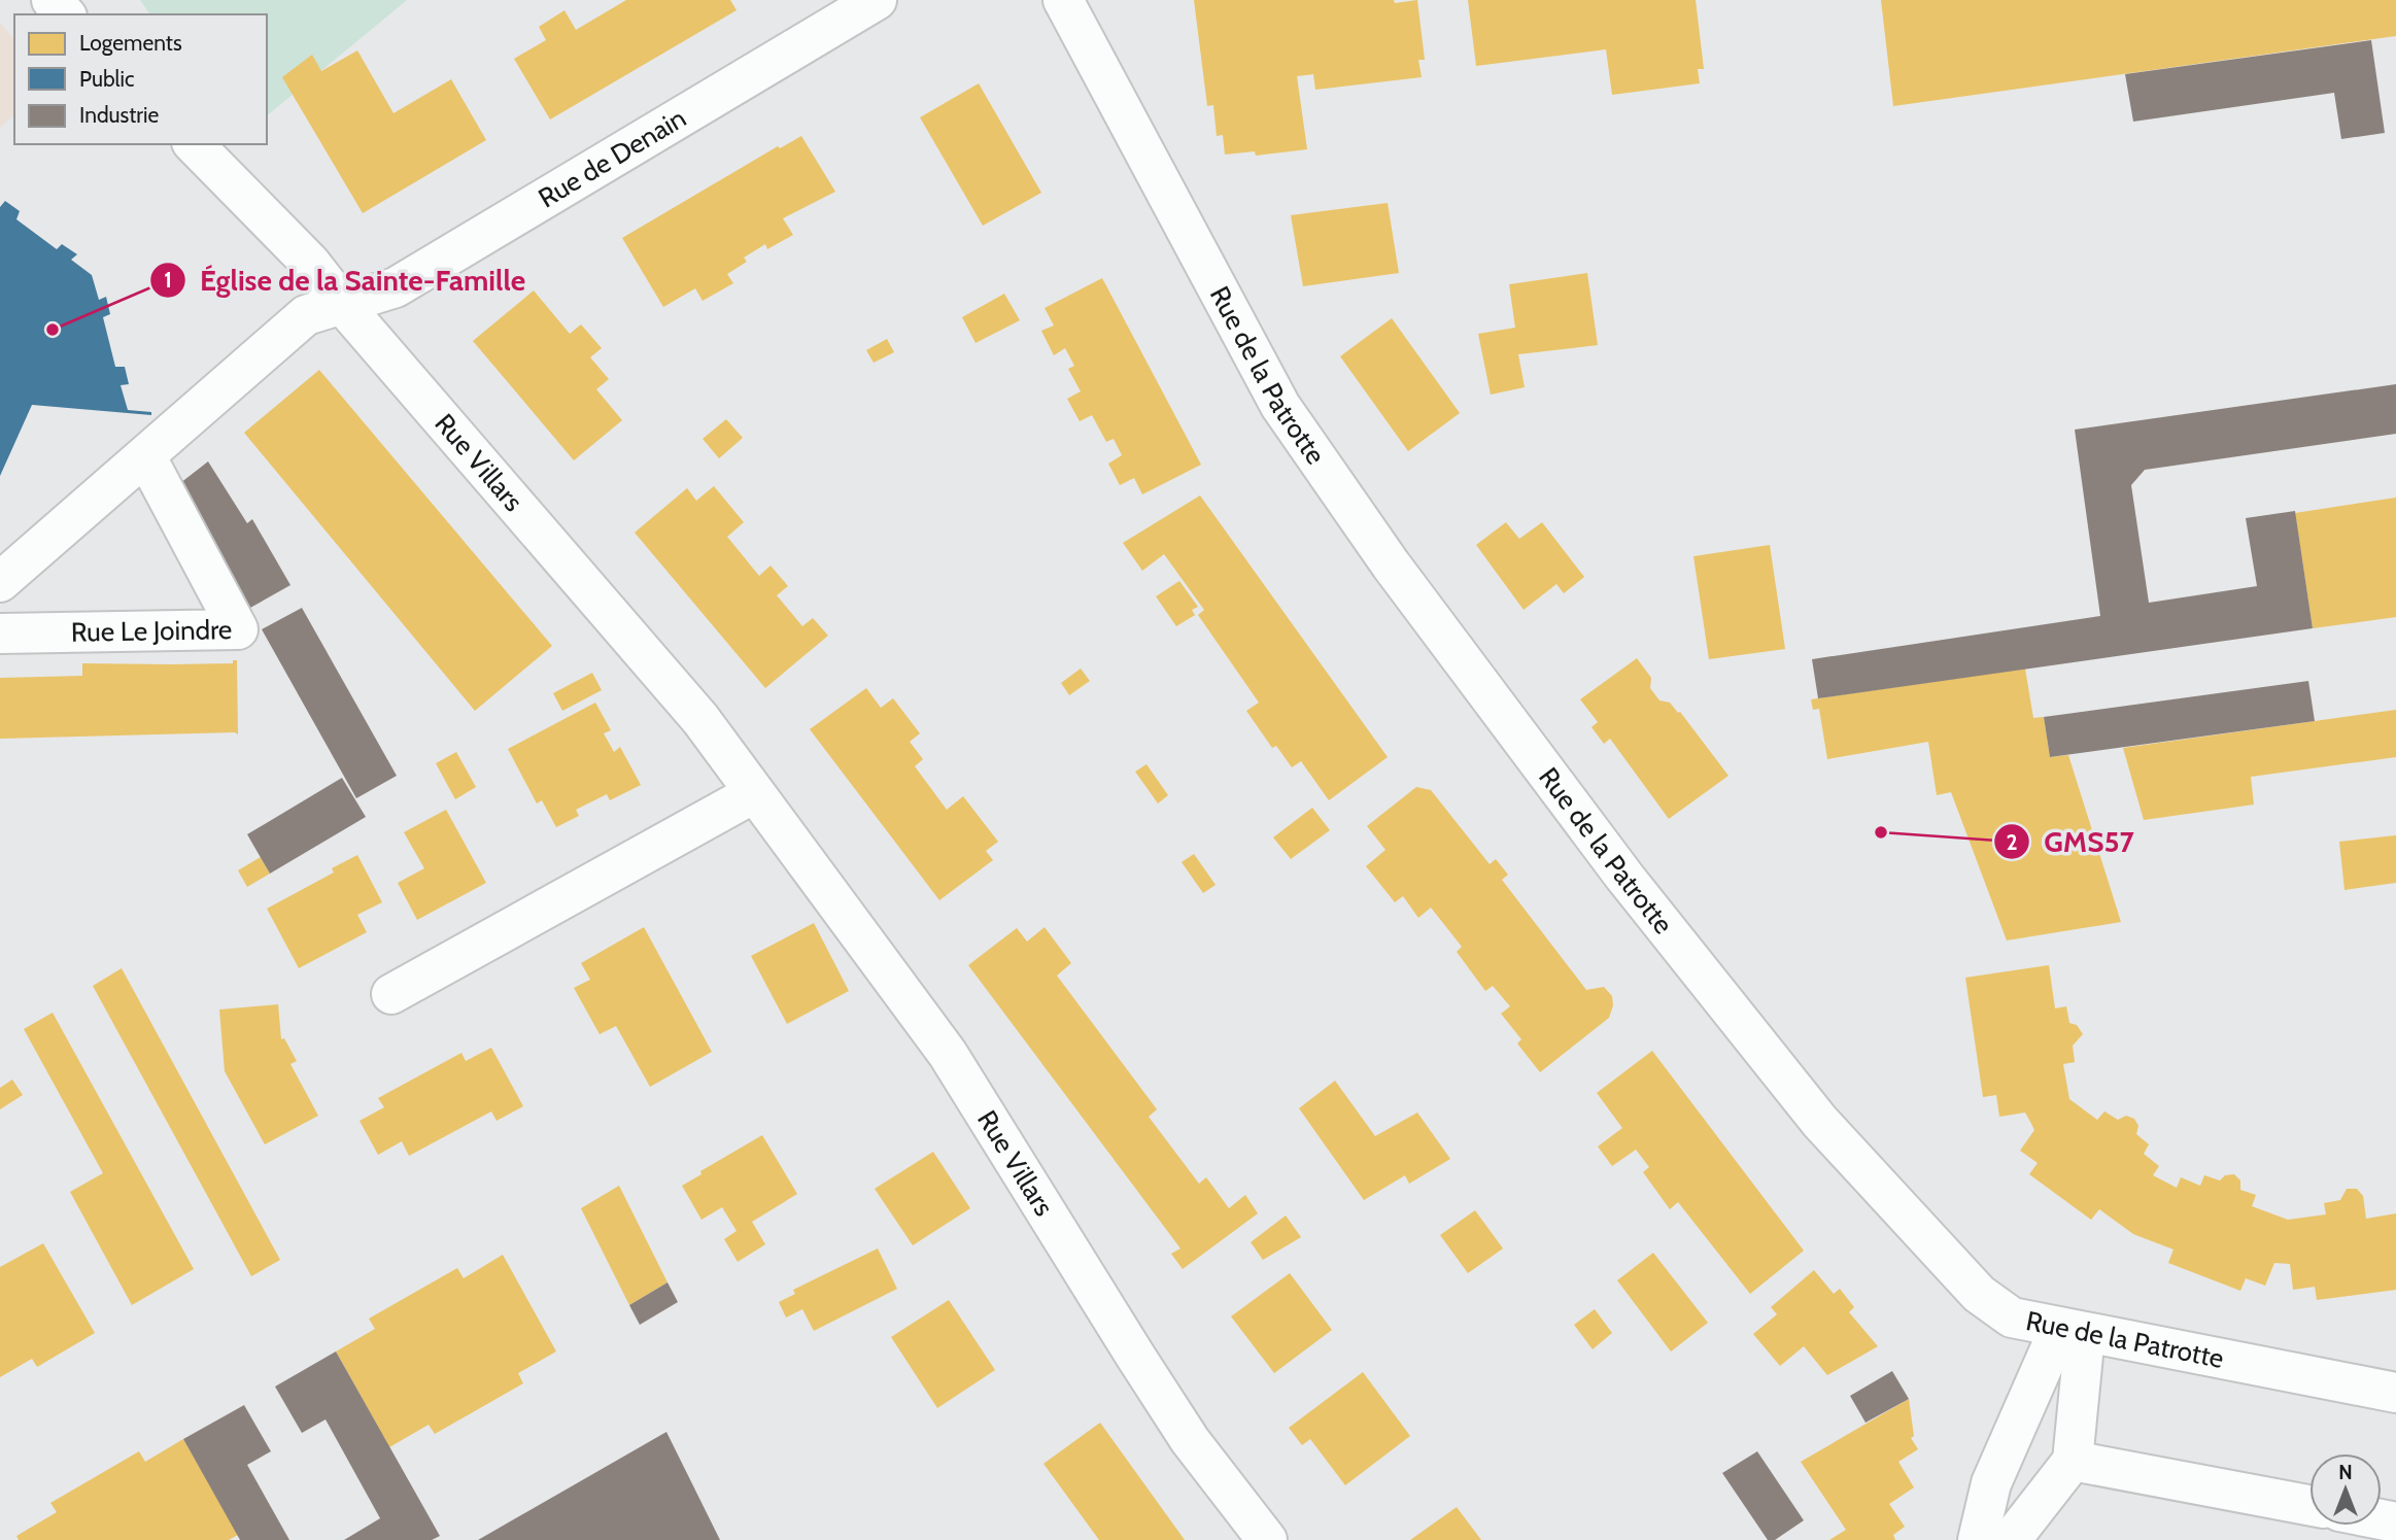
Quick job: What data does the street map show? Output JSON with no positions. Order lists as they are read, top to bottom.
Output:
{
  "streets": {
    "street": [
      "Rue de Denain",
      "Rue de la Patrotte",
      "Rue Villars",
      "Rue Le Joindre"
    ]
  },
  "crossings": [
    ["Rue de Denain", "Rue Villars"]
  ],
  "places": ["Église de la Sainte-Famille", "GMS57"],
  "legend": ["Logements", "Public", "Industrie"],
  "north": "top"
}
